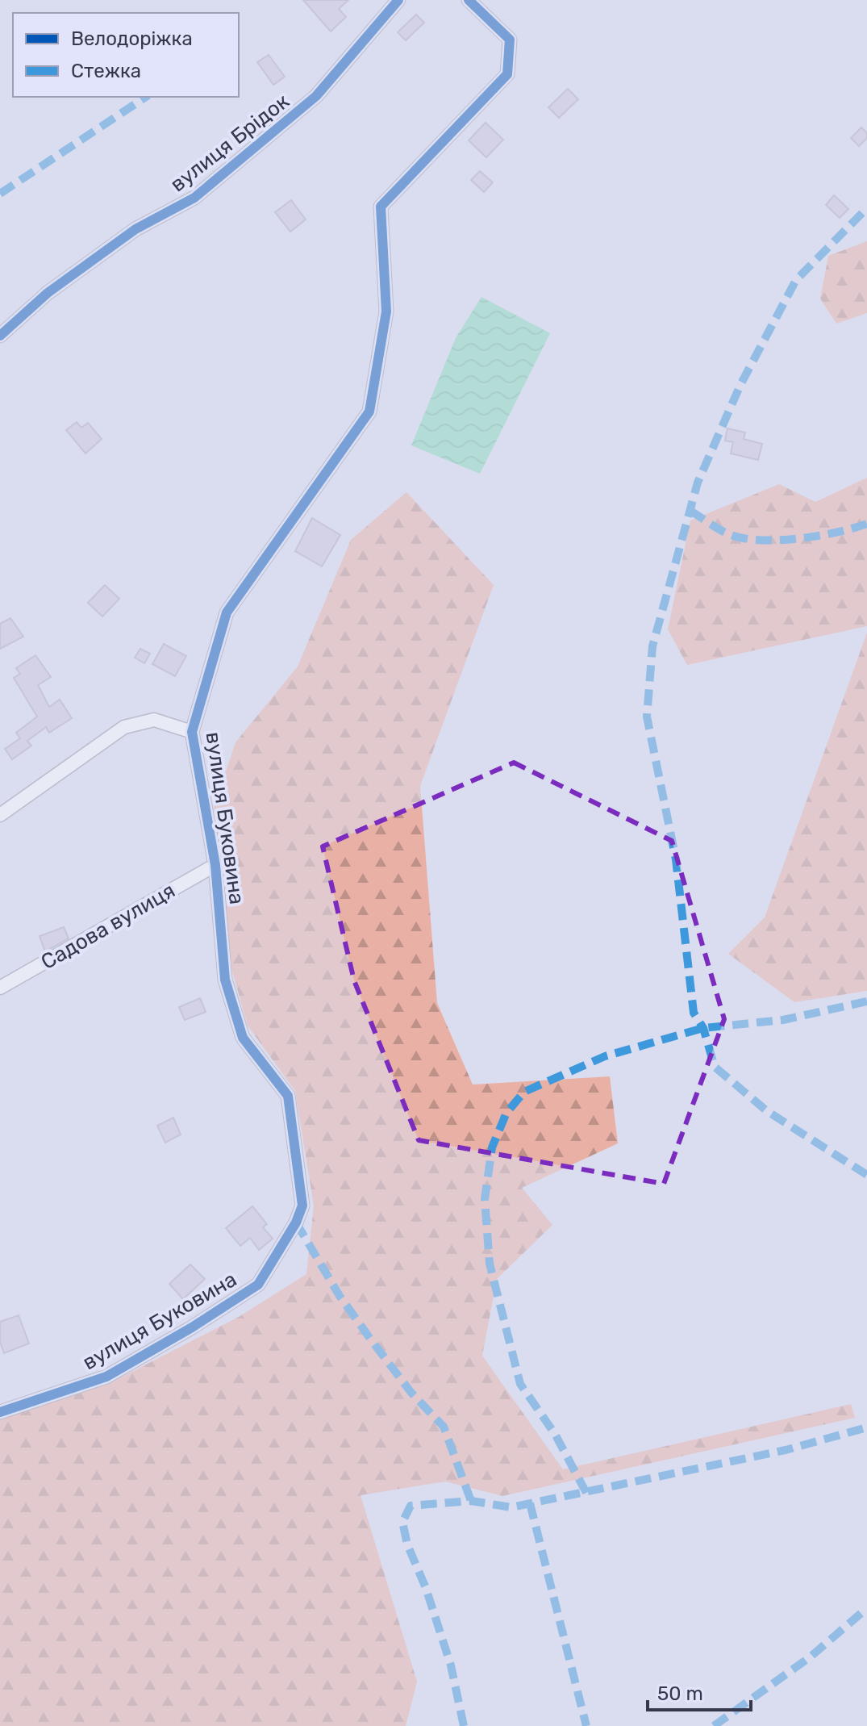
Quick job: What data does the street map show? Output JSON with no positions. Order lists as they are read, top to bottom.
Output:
{
  "streets": {
    "street": ["вулиця Брідок", "вулиця Буковина", "Садова вулиця"]
  },
  "crossings": [
    ["вулиця Буковина", "Садова вулиця"]
  ],
  "legend": ["Велодоріжка", "Стежка"],
  "scale_bar": "50 m"
}
